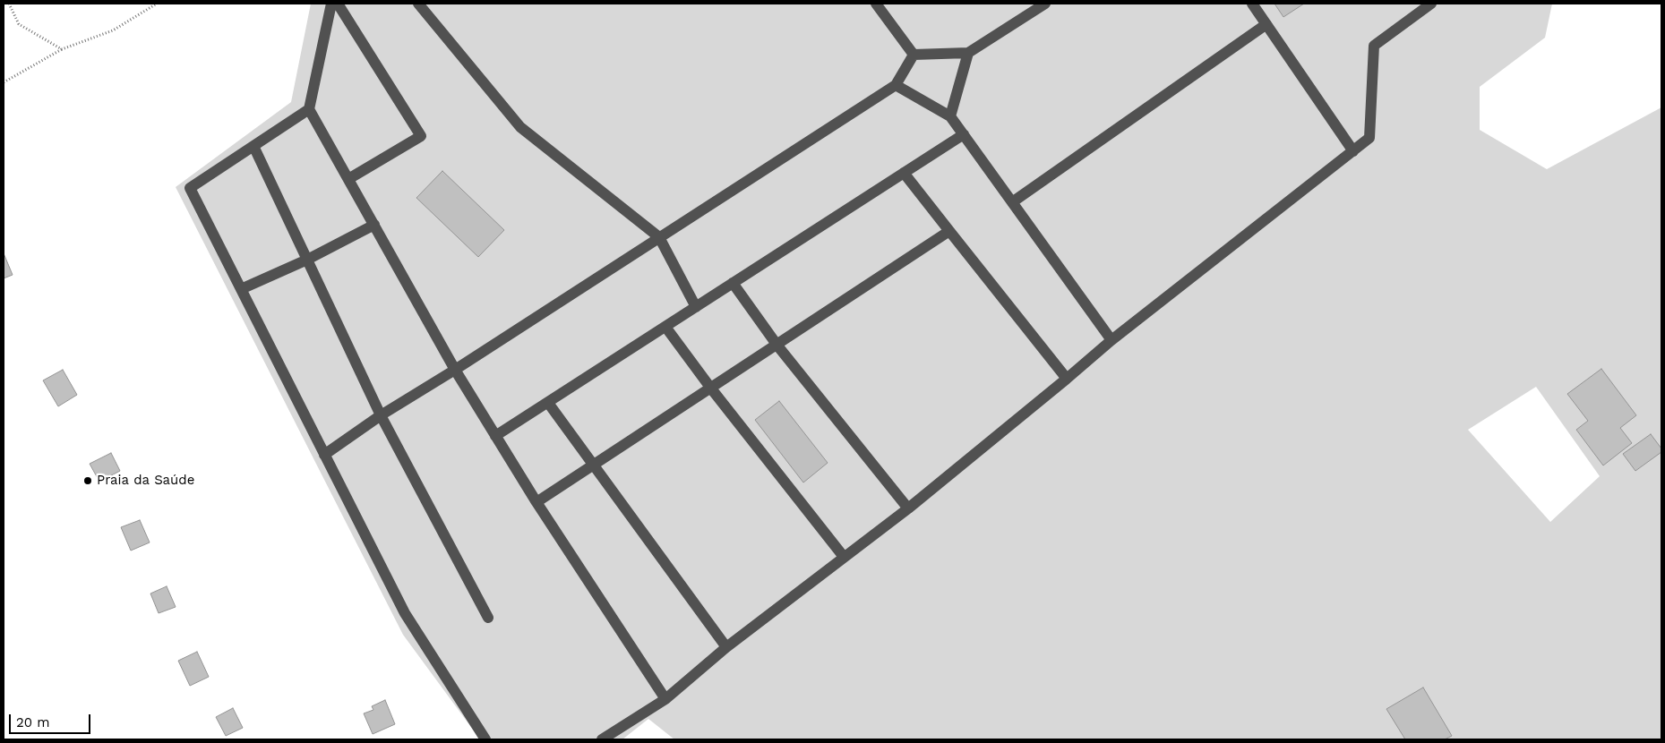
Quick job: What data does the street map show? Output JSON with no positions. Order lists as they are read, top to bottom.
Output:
{
  "places": ["Praia da Saúde"],
  "scale_bar": "20 m"
}
